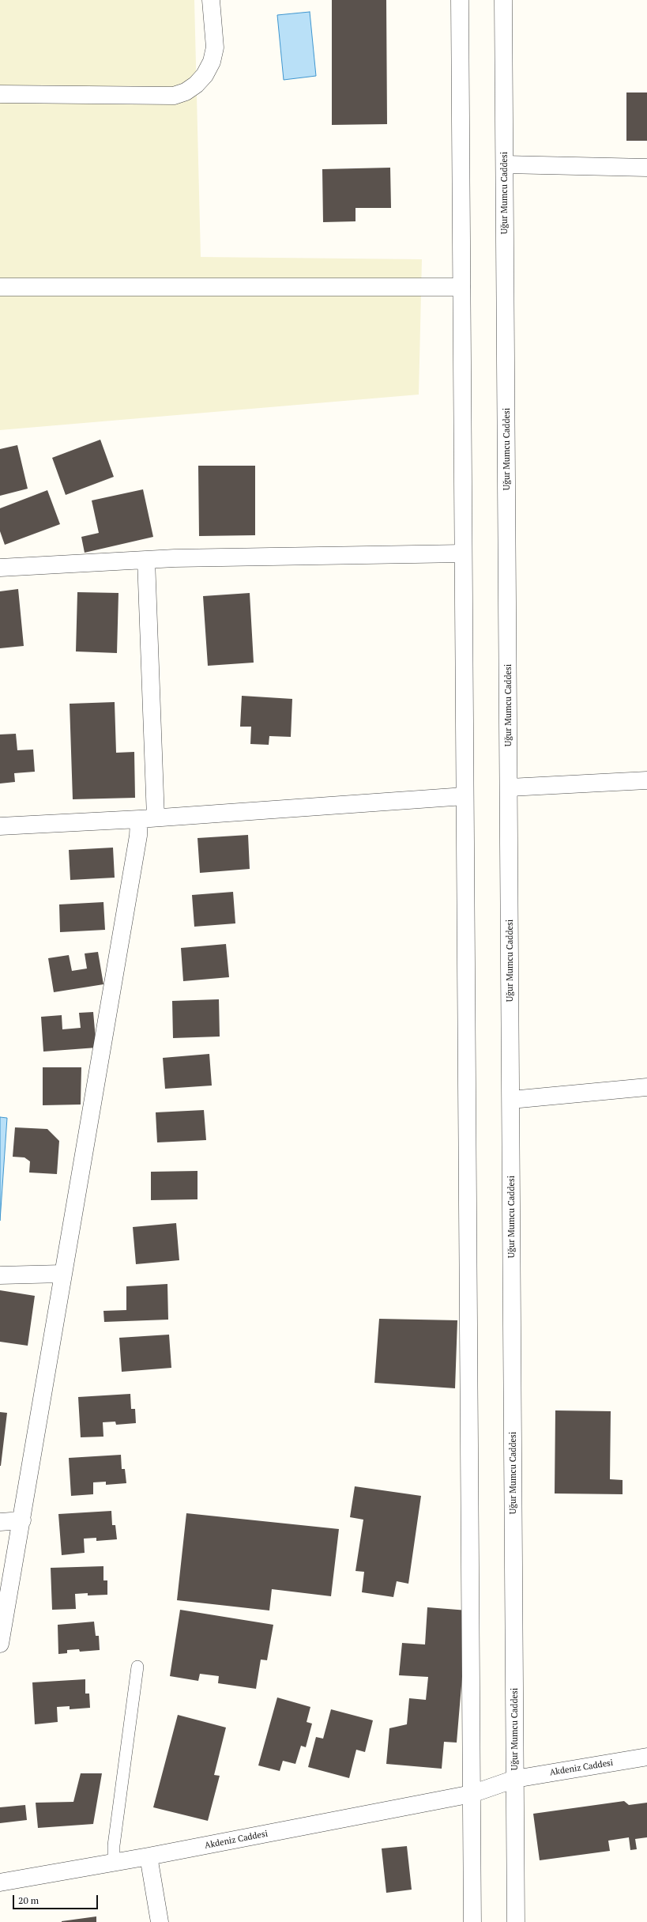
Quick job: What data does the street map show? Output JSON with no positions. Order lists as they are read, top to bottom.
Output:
{
  "streets": {
    "street": ["Uğur Mumcu Caddesi", "Akdeniz Caddesi"]
  },
  "crossings": [
    ["Uğur Mumcu Caddesi", "Akdeniz Caddesi"]
  ],
  "scale_bar": "20 m"
}
